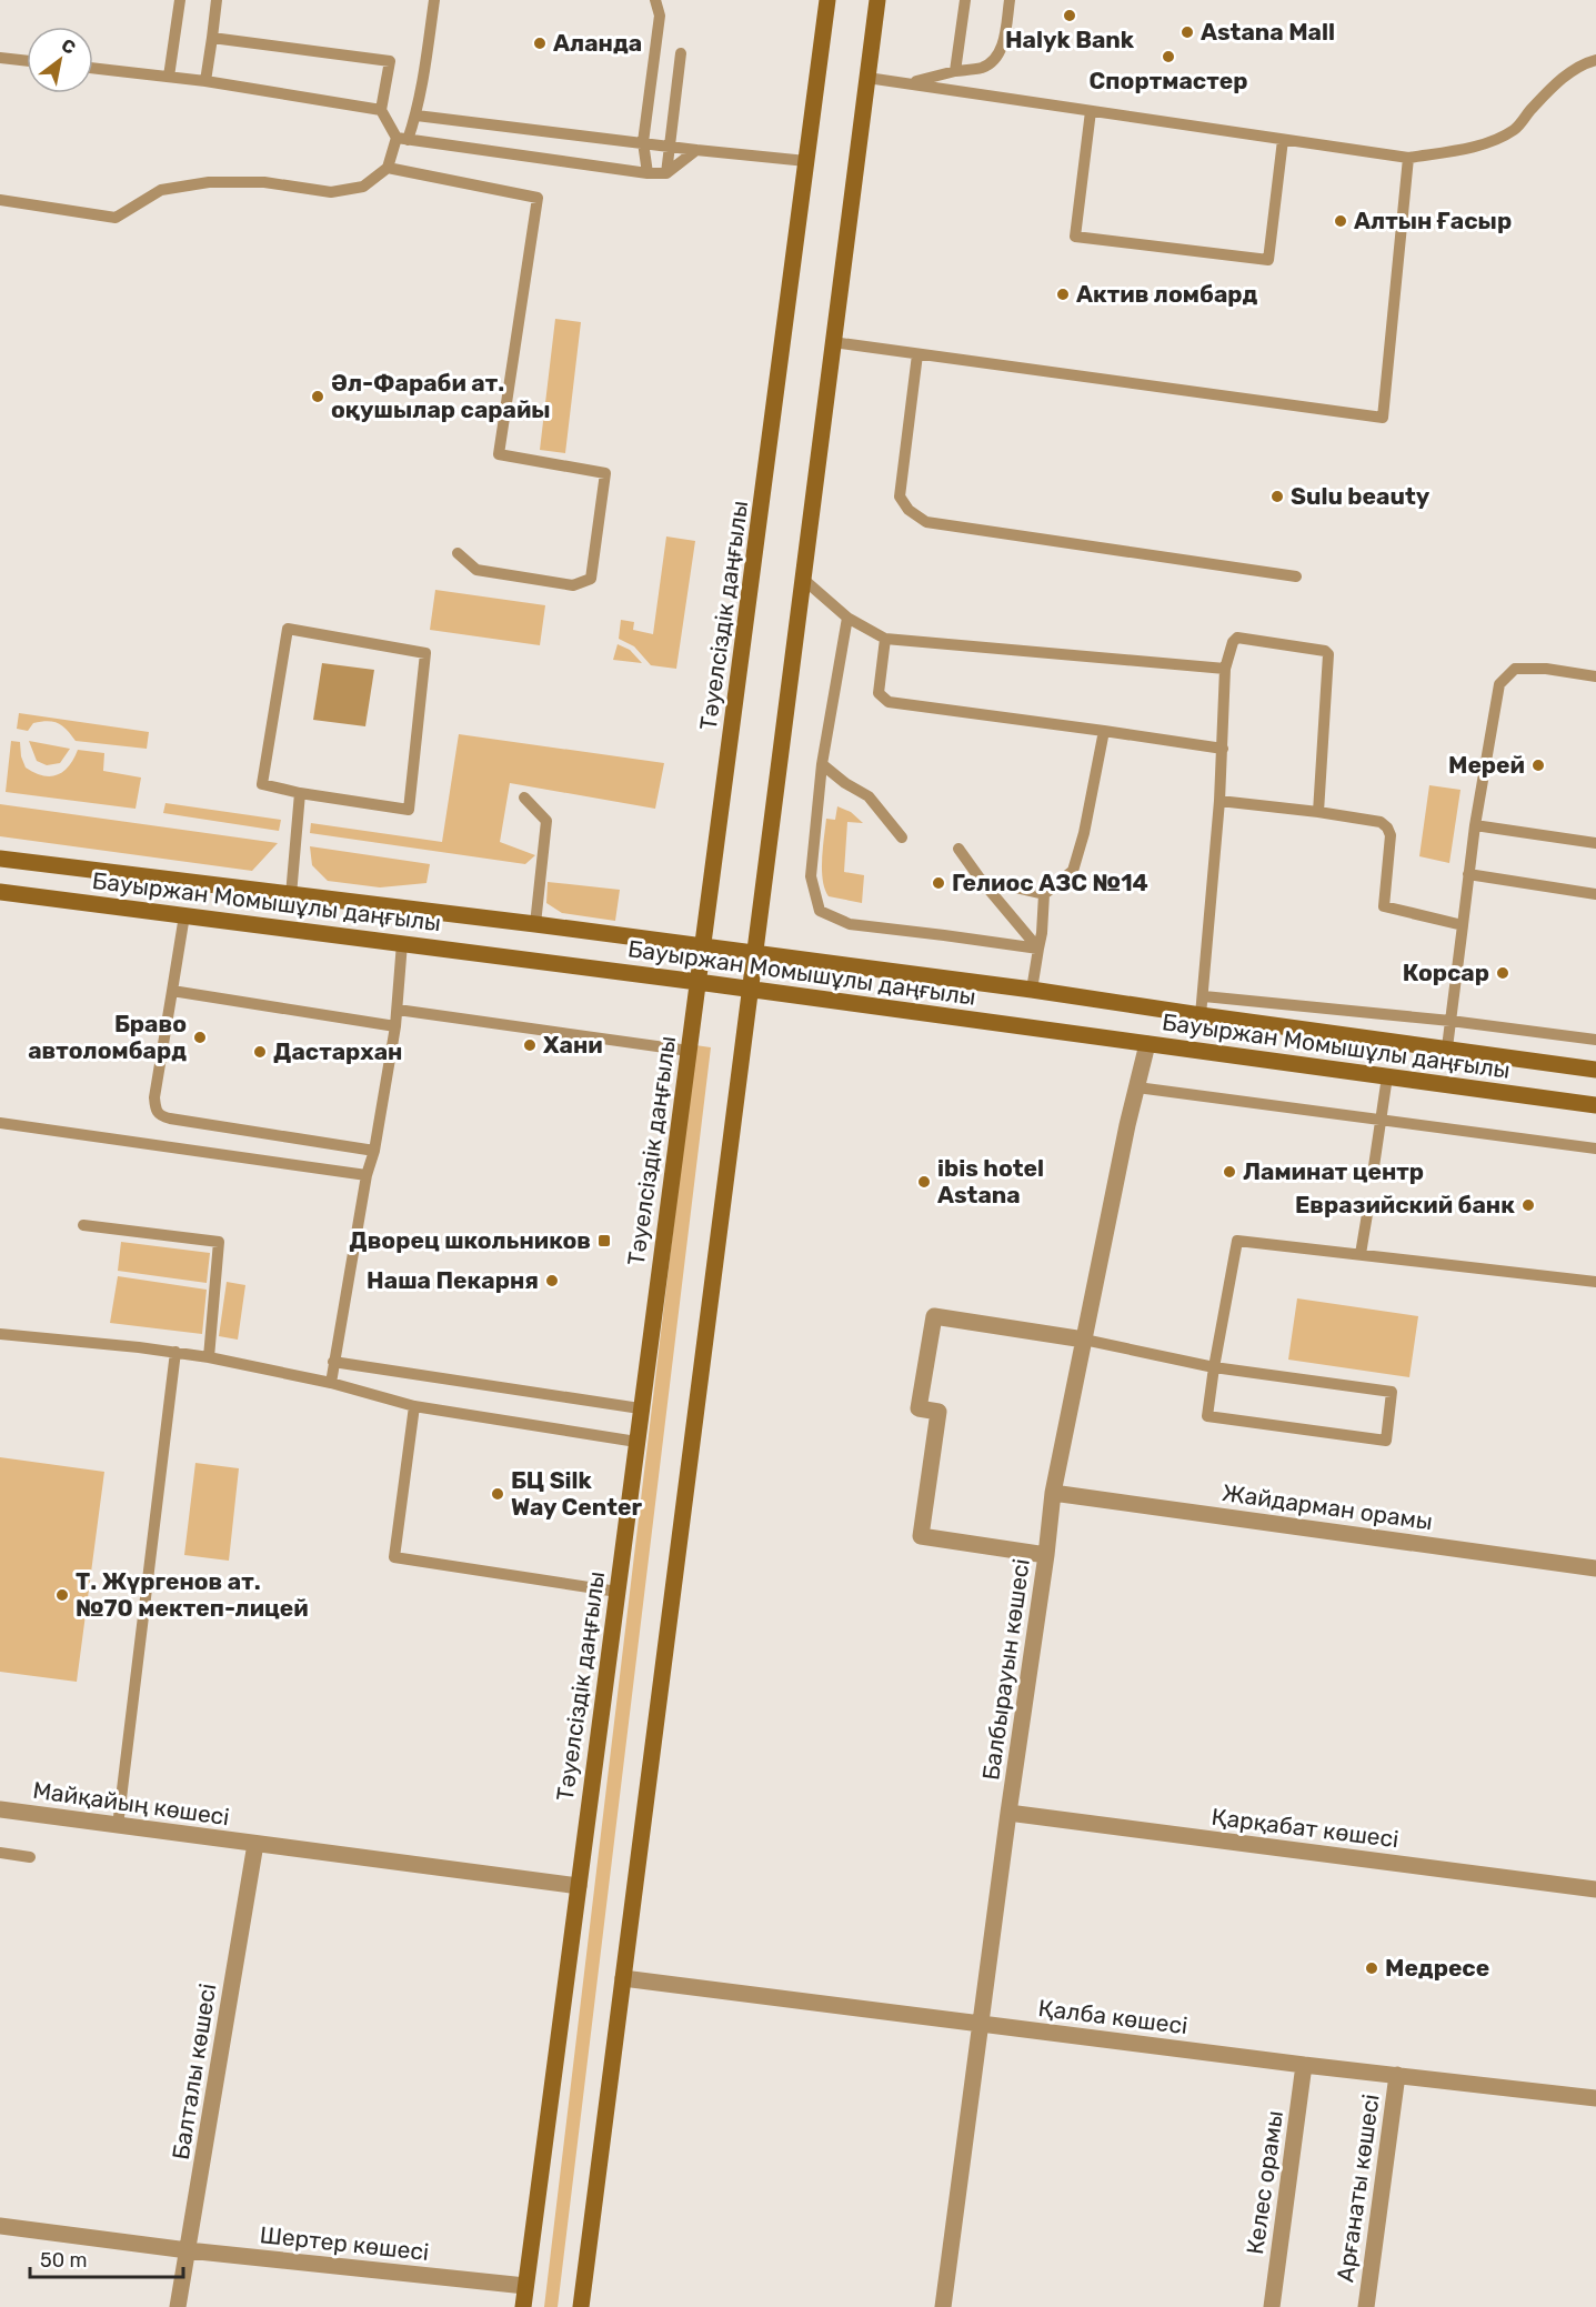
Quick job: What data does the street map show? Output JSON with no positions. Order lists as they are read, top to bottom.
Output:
{
  "streets": {
    "main road": ["Тәуелсіздік даңғылы", "Бауыржан Момышұлы даңғылы"],
    "street": [
      "Жайдарман орамы",
      "Балбырауын көшесі",
      "Майқайың көшесі",
      "Қарқабат көшесі",
      "Қалба көшесі",
      "Балталы көшесі",
      "Келес орамы",
      "Арғанаты көшесі",
      "Шертер көшесі"
    ]
  },
  "crossings": [
    ["Тәуелсіздік даңғылы", "Бауыржан Момышұлы даңғылы"],
    ["Тәуелсіздік даңғылы", "Майқайың көшесі"],
    ["Тәуелсіздік даңғылы", "Шертер көшесі"],
    ["Бауыржан Момышұлы даңғылы", "Балбырауын көшесі"],
    ["Жайдарман орамы", "Балбырауын көшесі"],
    ["Балбырауын көшесі", "Қарқабат көшесі"],
    ["Балбырауын көшесі", "Қалба көшесі"],
    ["Майқайың көшесі", "Балталы көшесі"],
    ["Қалба көшесі", "Келес орамы"],
    ["Қалба көшесі", "Арғанаты көшесі"],
    ["Балталы көшесі", "Шертер көшесі"]
  ],
  "places": {
    "other": [
      "Halyk Bank",
      "Astana Mall",
      "Аланда",
      "Спортмастер",
      "Алтын Ғасыр",
      "Актив ломбард",
      "Әл-Фараби ат. оқушылар сарайы",
      "Sulu beauty",
      "Мерей",
      "Гелиос АЗС №14",
      "Корсар",
      "Браво автоломбард",
      "Хани",
      "Дастархан",
      "Ламинат центр",
      "ibis hotel Astana",
      "Евразийский банк",
      "Наша Пекарня",
      "БЦ Silk Way Center",
      "Т. Жүргенов ат. №70 мектеп-лицей",
      "Медресе"
    ],
    "transit": ["Дворец школьников"]
  },
  "scale_bar": "50 m",
  "north": "top right"
}
